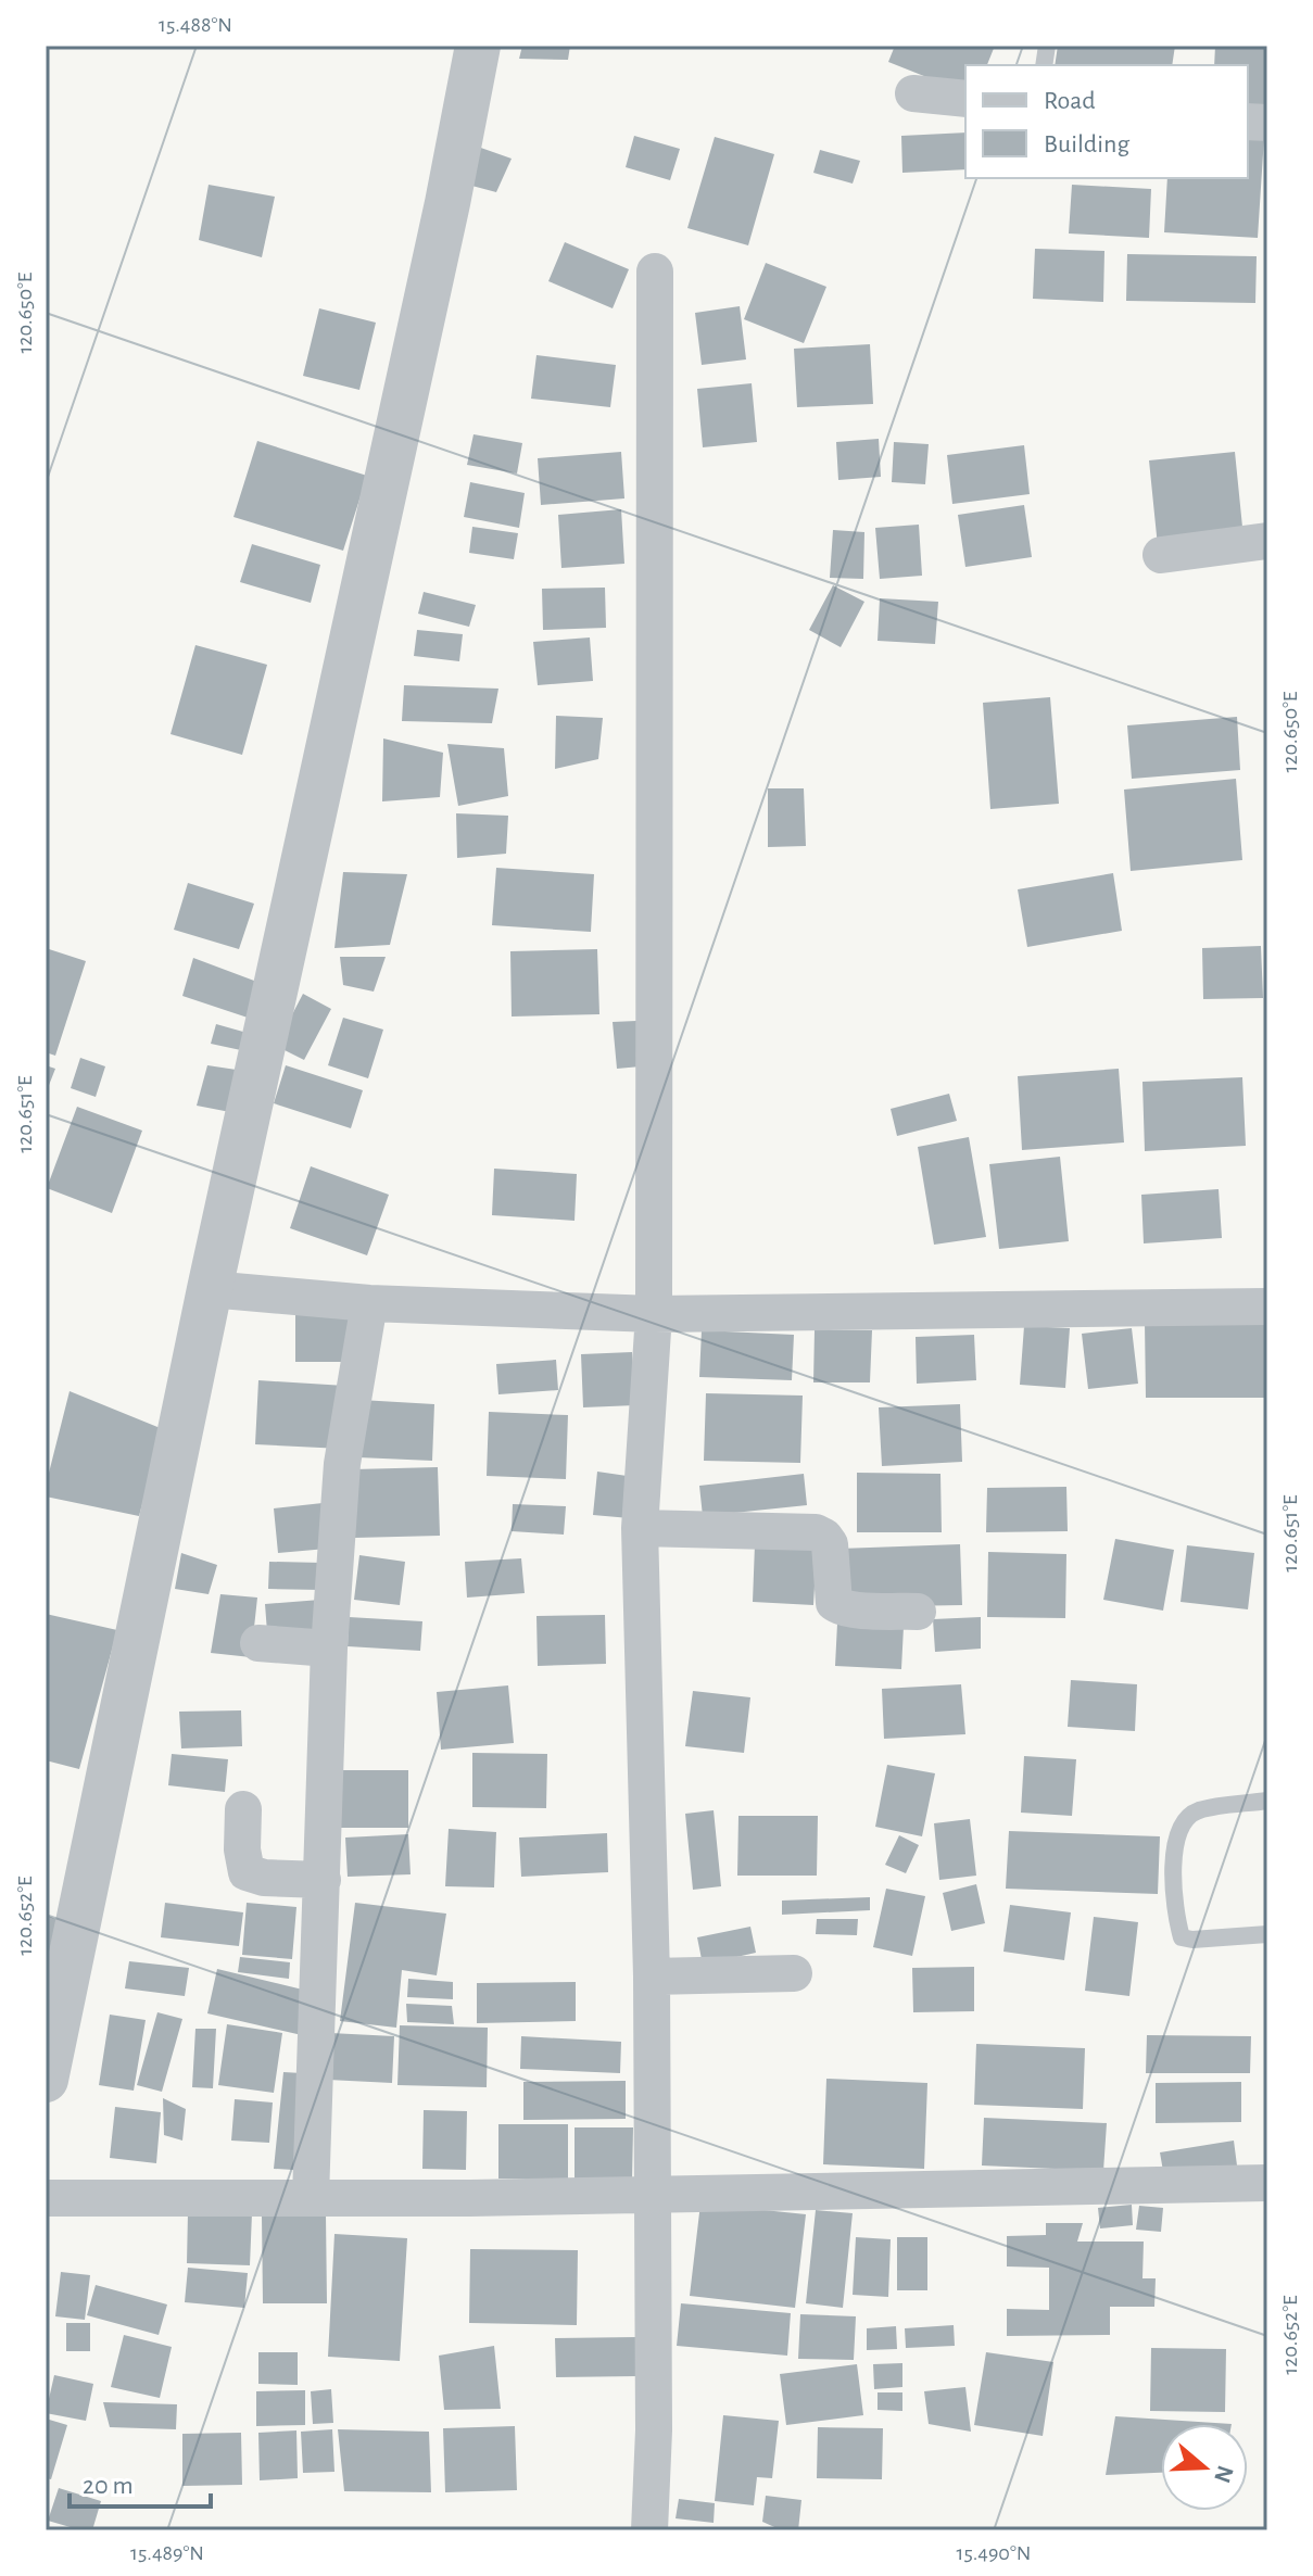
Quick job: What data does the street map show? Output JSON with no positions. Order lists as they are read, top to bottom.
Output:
{
  "legend": ["Road", "Building"],
  "scale_bar": "20 m",
  "north": "right",
  "coordinates": [
    "15.488°N",
    "120.650°E",
    "120.651°E",
    "120.652°E",
    "15.489°N",
    "15.490°N"
  ]
}
